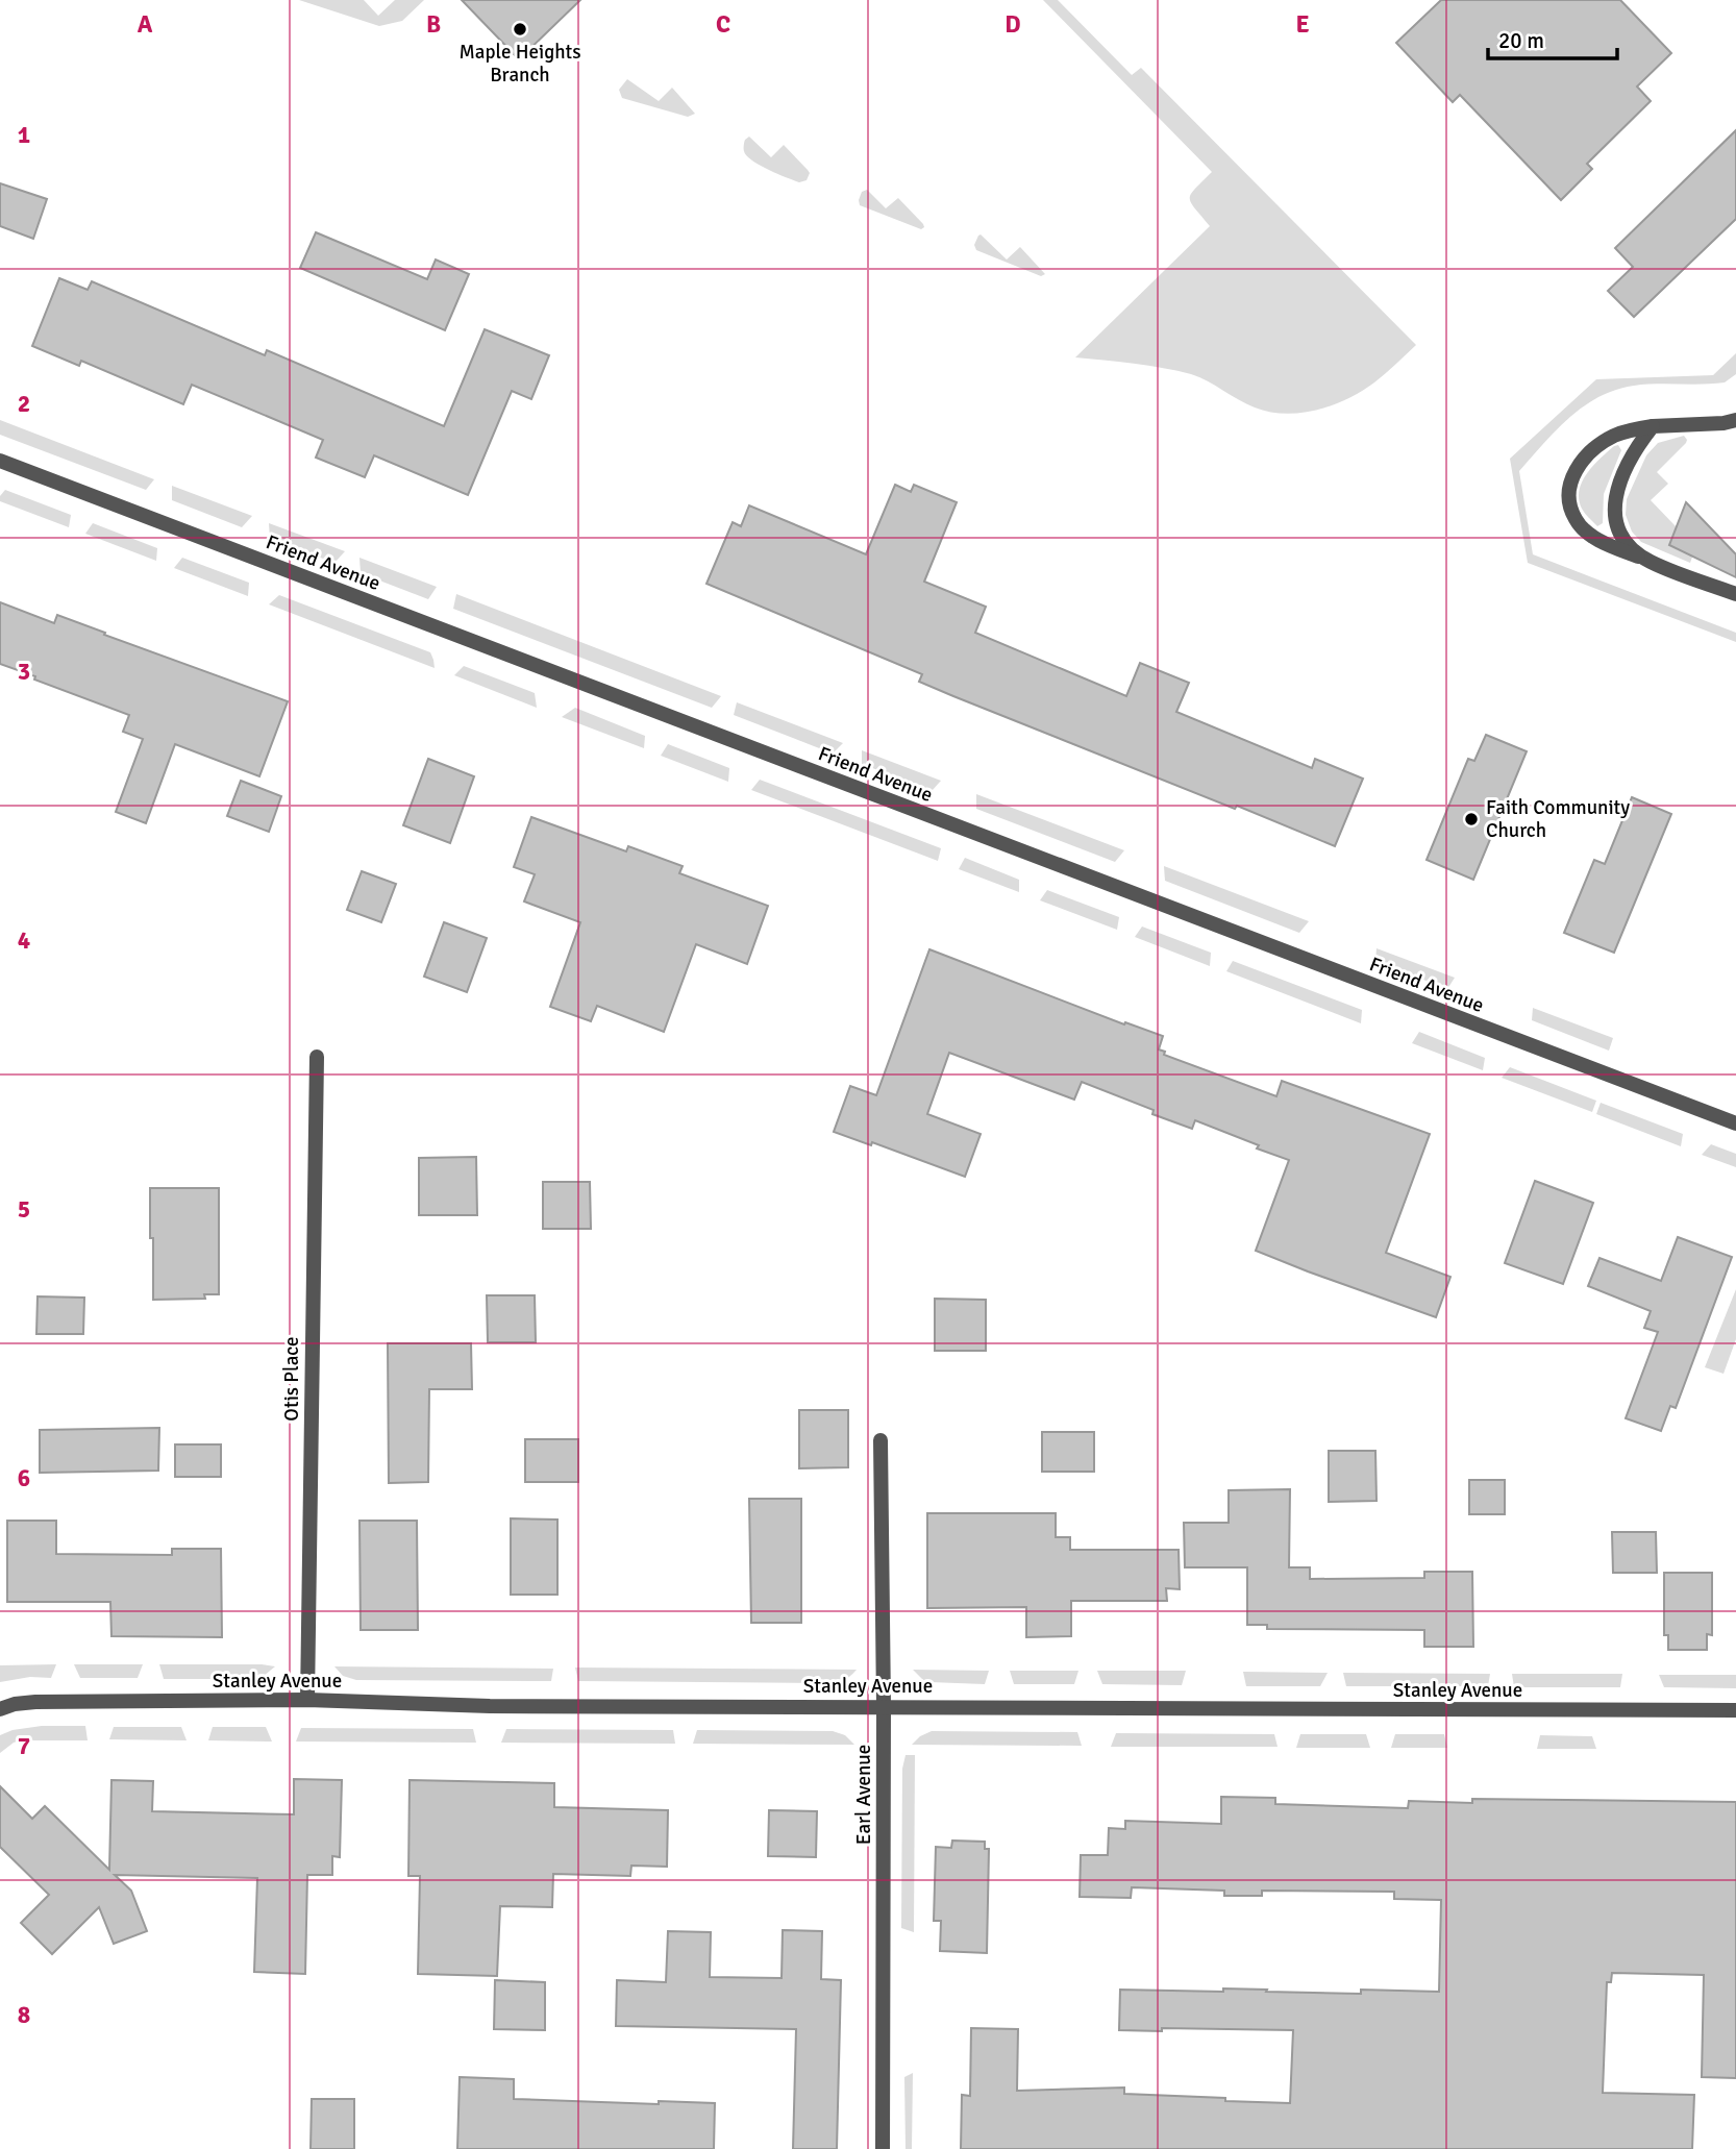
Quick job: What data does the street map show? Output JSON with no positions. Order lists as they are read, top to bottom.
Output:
{
  "streets": {
    "street": [
      "Friend Avenue",
      "Otis Place",
      "Stanley Avenue",
      "Earl Avenue"
    ]
  },
  "crossings": [
    ["Otis Place", "Stanley Avenue"],
    ["Stanley Avenue", "Earl Avenue"]
  ],
  "places": ["Maple Heights Branch", "Faith Community Church"],
  "scale_bar": "20 m",
  "grid": {
    "columns": [
      "A",
      "B",
      "C",
      "D",
      "E"
    ],
    "rows": [
      "1",
      "2",
      "3",
      "4",
      "5",
      "6",
      "7",
      "8"
    ]
  }
}
